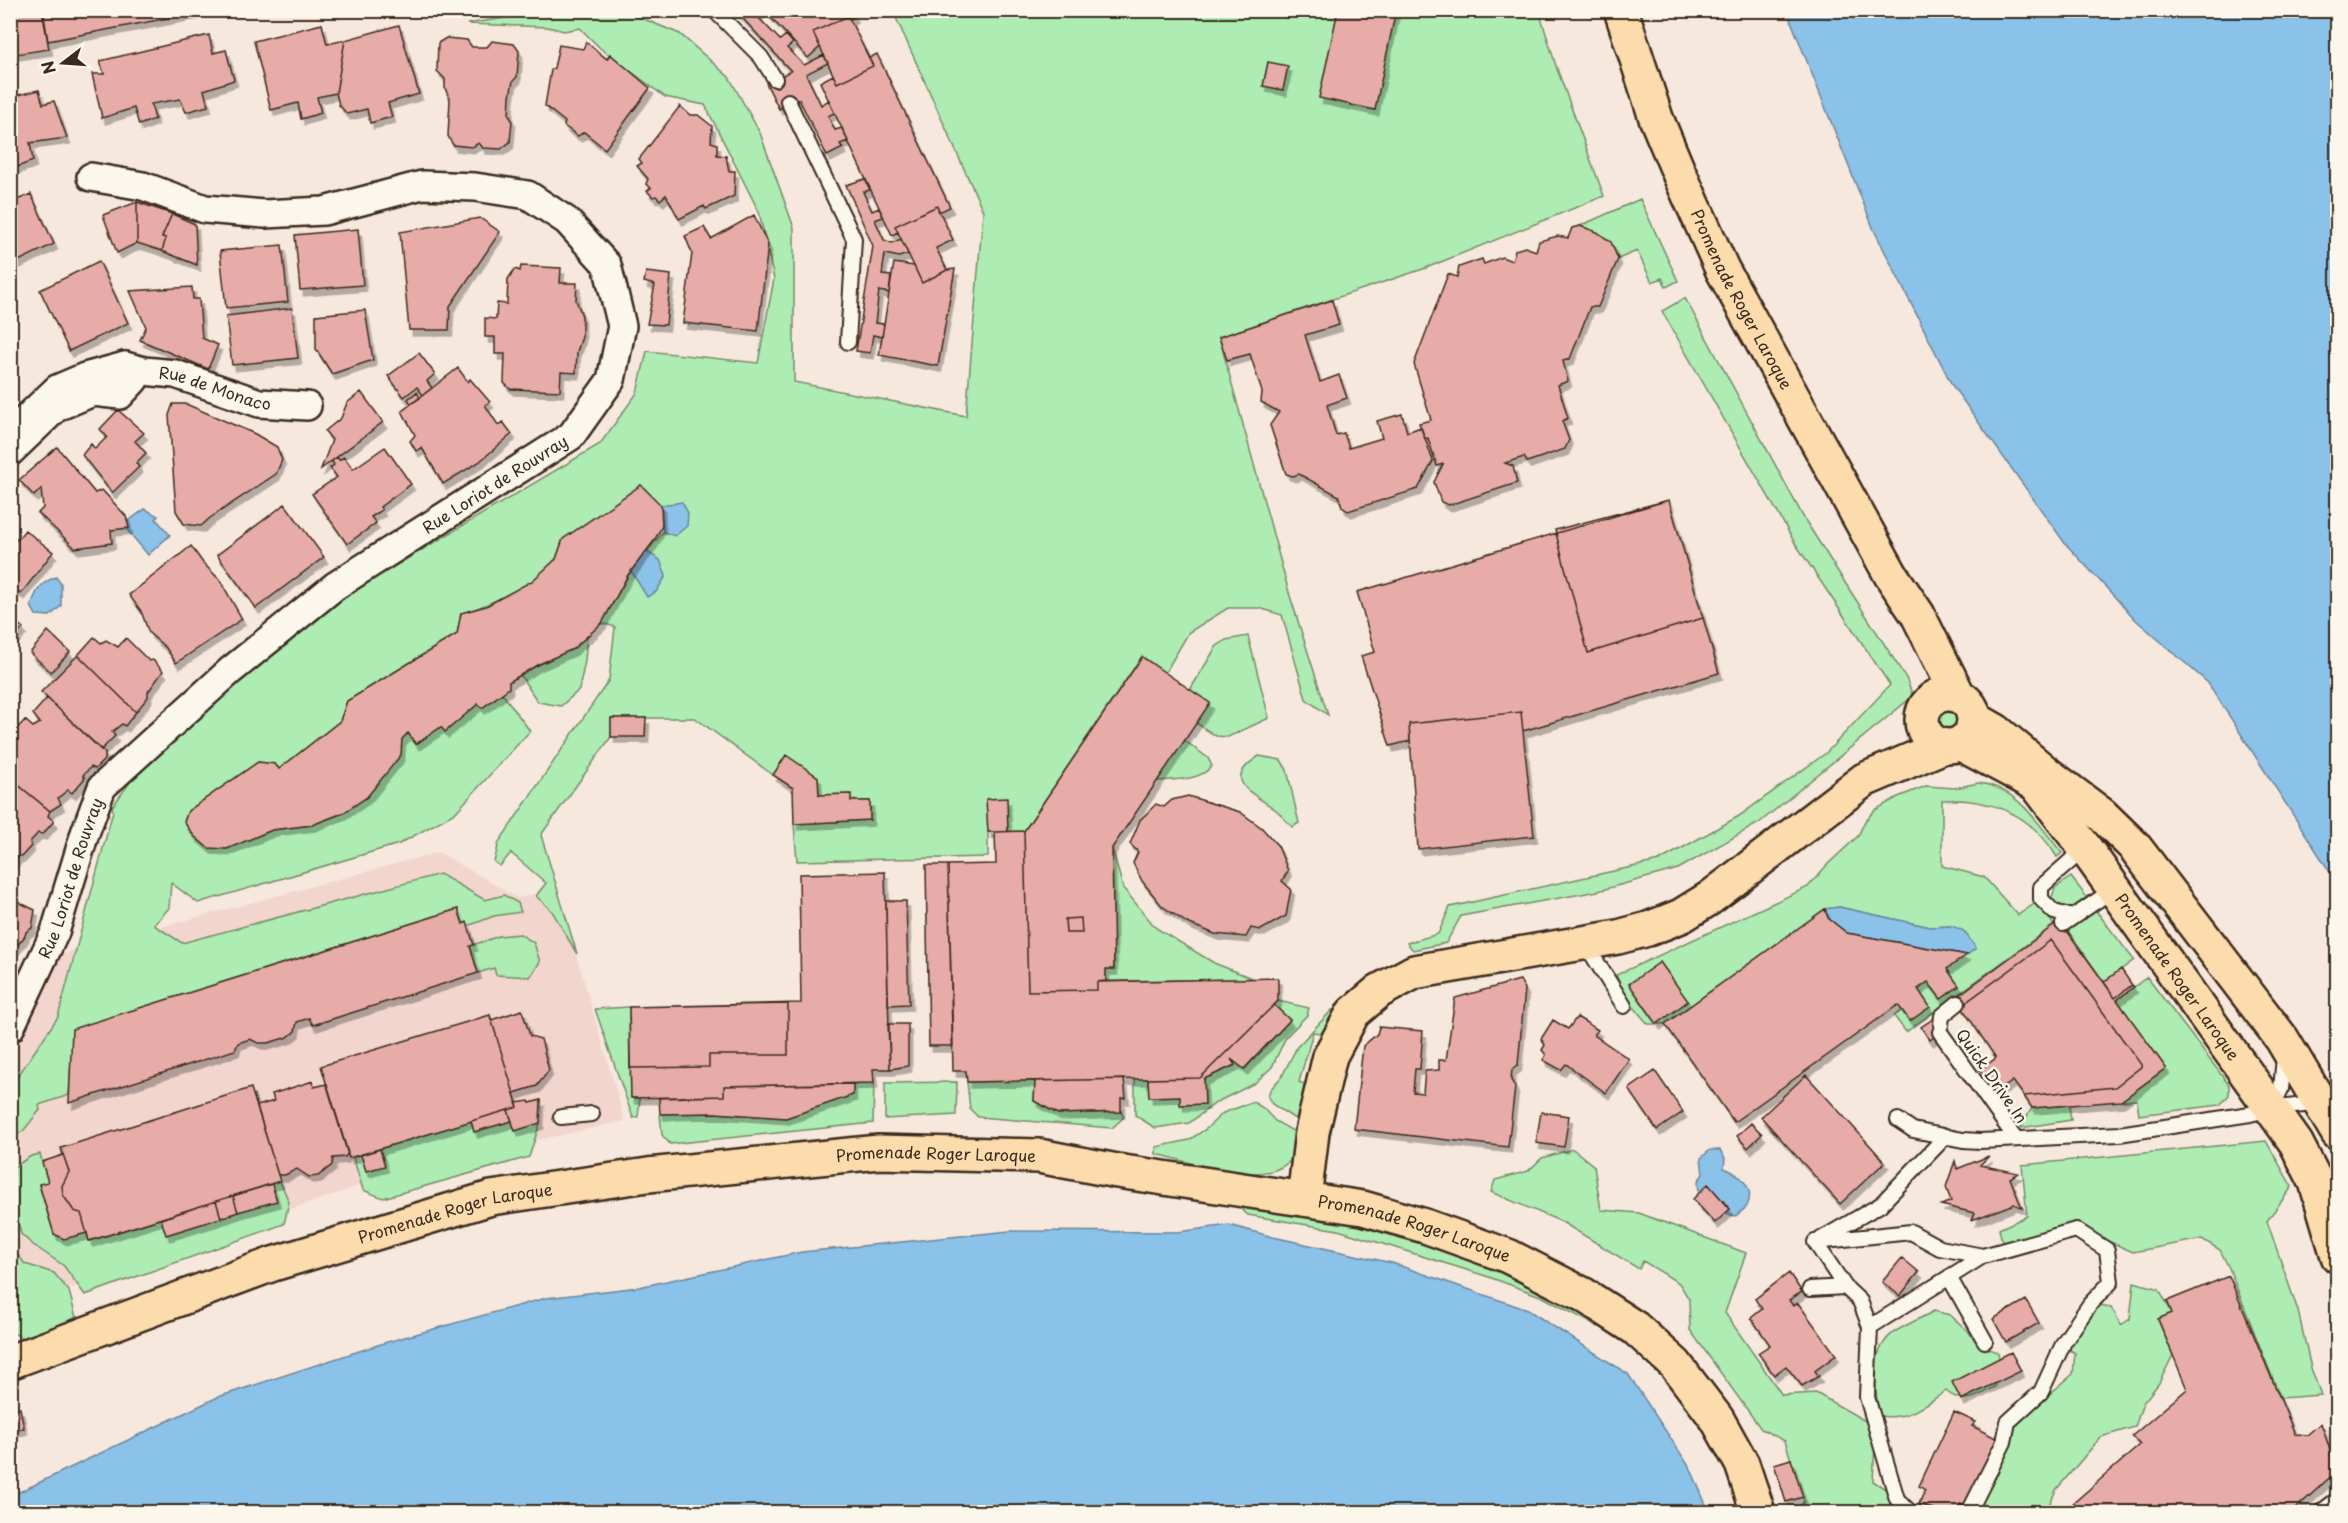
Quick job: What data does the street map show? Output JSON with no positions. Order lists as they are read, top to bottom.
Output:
{
  "streets": {
    "main road": ["Promenade Roger Laroque"],
    "street": ["Rue de Monaco", "Rue Loriot de Rouvray"],
    "lane": ["Quick Drive In"]
  },
  "north": "left"
}
